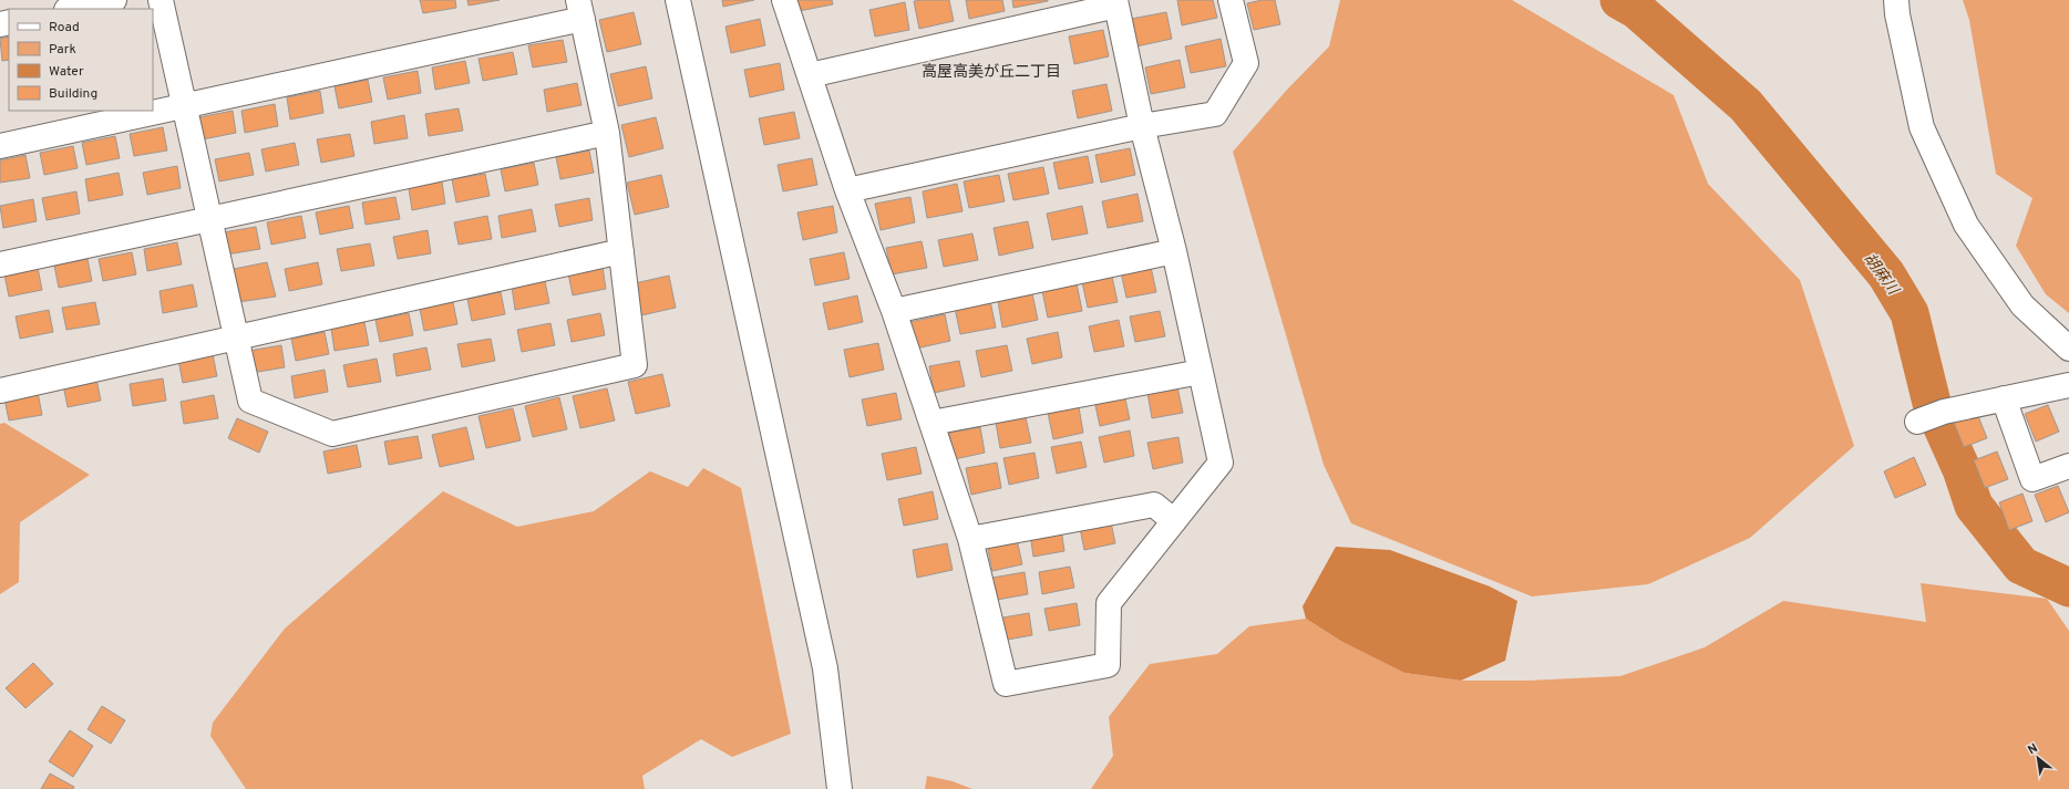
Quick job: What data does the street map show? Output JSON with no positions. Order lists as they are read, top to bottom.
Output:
{
  "districts": ["高屋高美が丘二丁目"],
  "water": ["胡麻川"],
  "legend": [
    "Road",
    "Park",
    "Water",
    "Building"
  ],
  "north": "top left"
}
